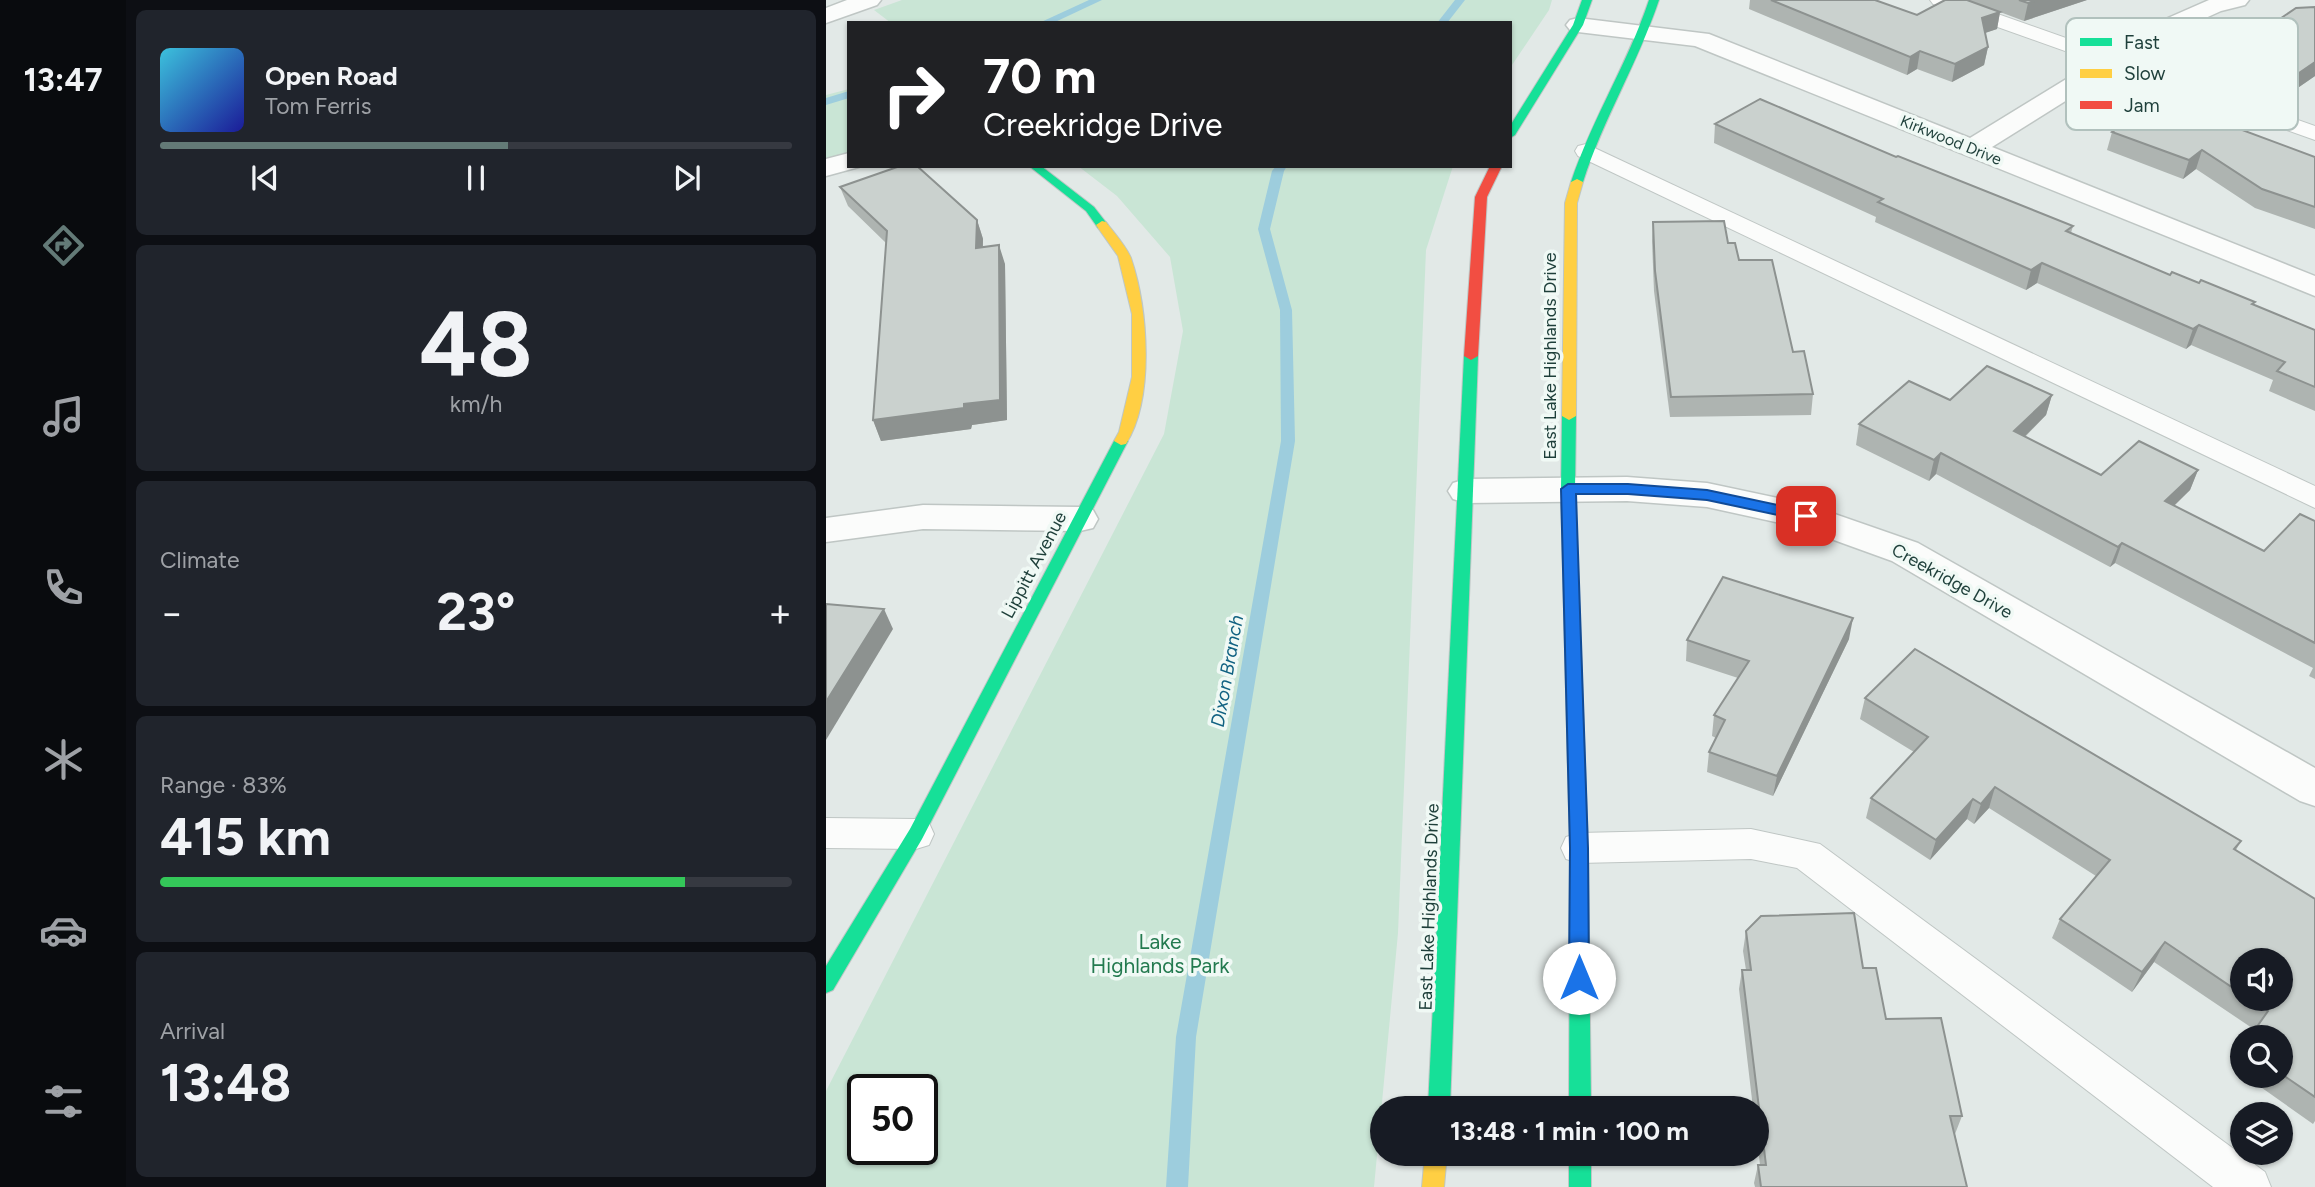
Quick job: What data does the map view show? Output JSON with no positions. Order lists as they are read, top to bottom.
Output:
{
  "streets": {
    "main road": ["East Lake Highlands Drive", "Lippitt Avenue"],
    "street": ["Kirkwood Drive", "Creekridge Drive"]
  },
  "crossings": [
    ["Kirkwood Drive", "East Lake Highlands Drive"],
    ["East Lake Highlands Drive", "Creekridge Drive"]
  ],
  "water": ["Dixon Branch"],
  "parks": ["Lake Highlands Park"],
  "legend": ["Fast", "Slow", "Jam"],
  "page": {
    "tabs": "13:47",
    "turn": ["70 m", "Creekridge Drive"],
    "song": ["Open Road", "Tom Ferris"],
    "tile": [
      ["48", "km/h"],
      "Climate",
      ["Range · 83%", "415 km"],
      ["Arrival", "13:48"]
    ],
    "heat": ["−", "23°", "+"],
    "limit": "50",
    "trip": "13:48 · 1 min · 100 m"
  }
}
